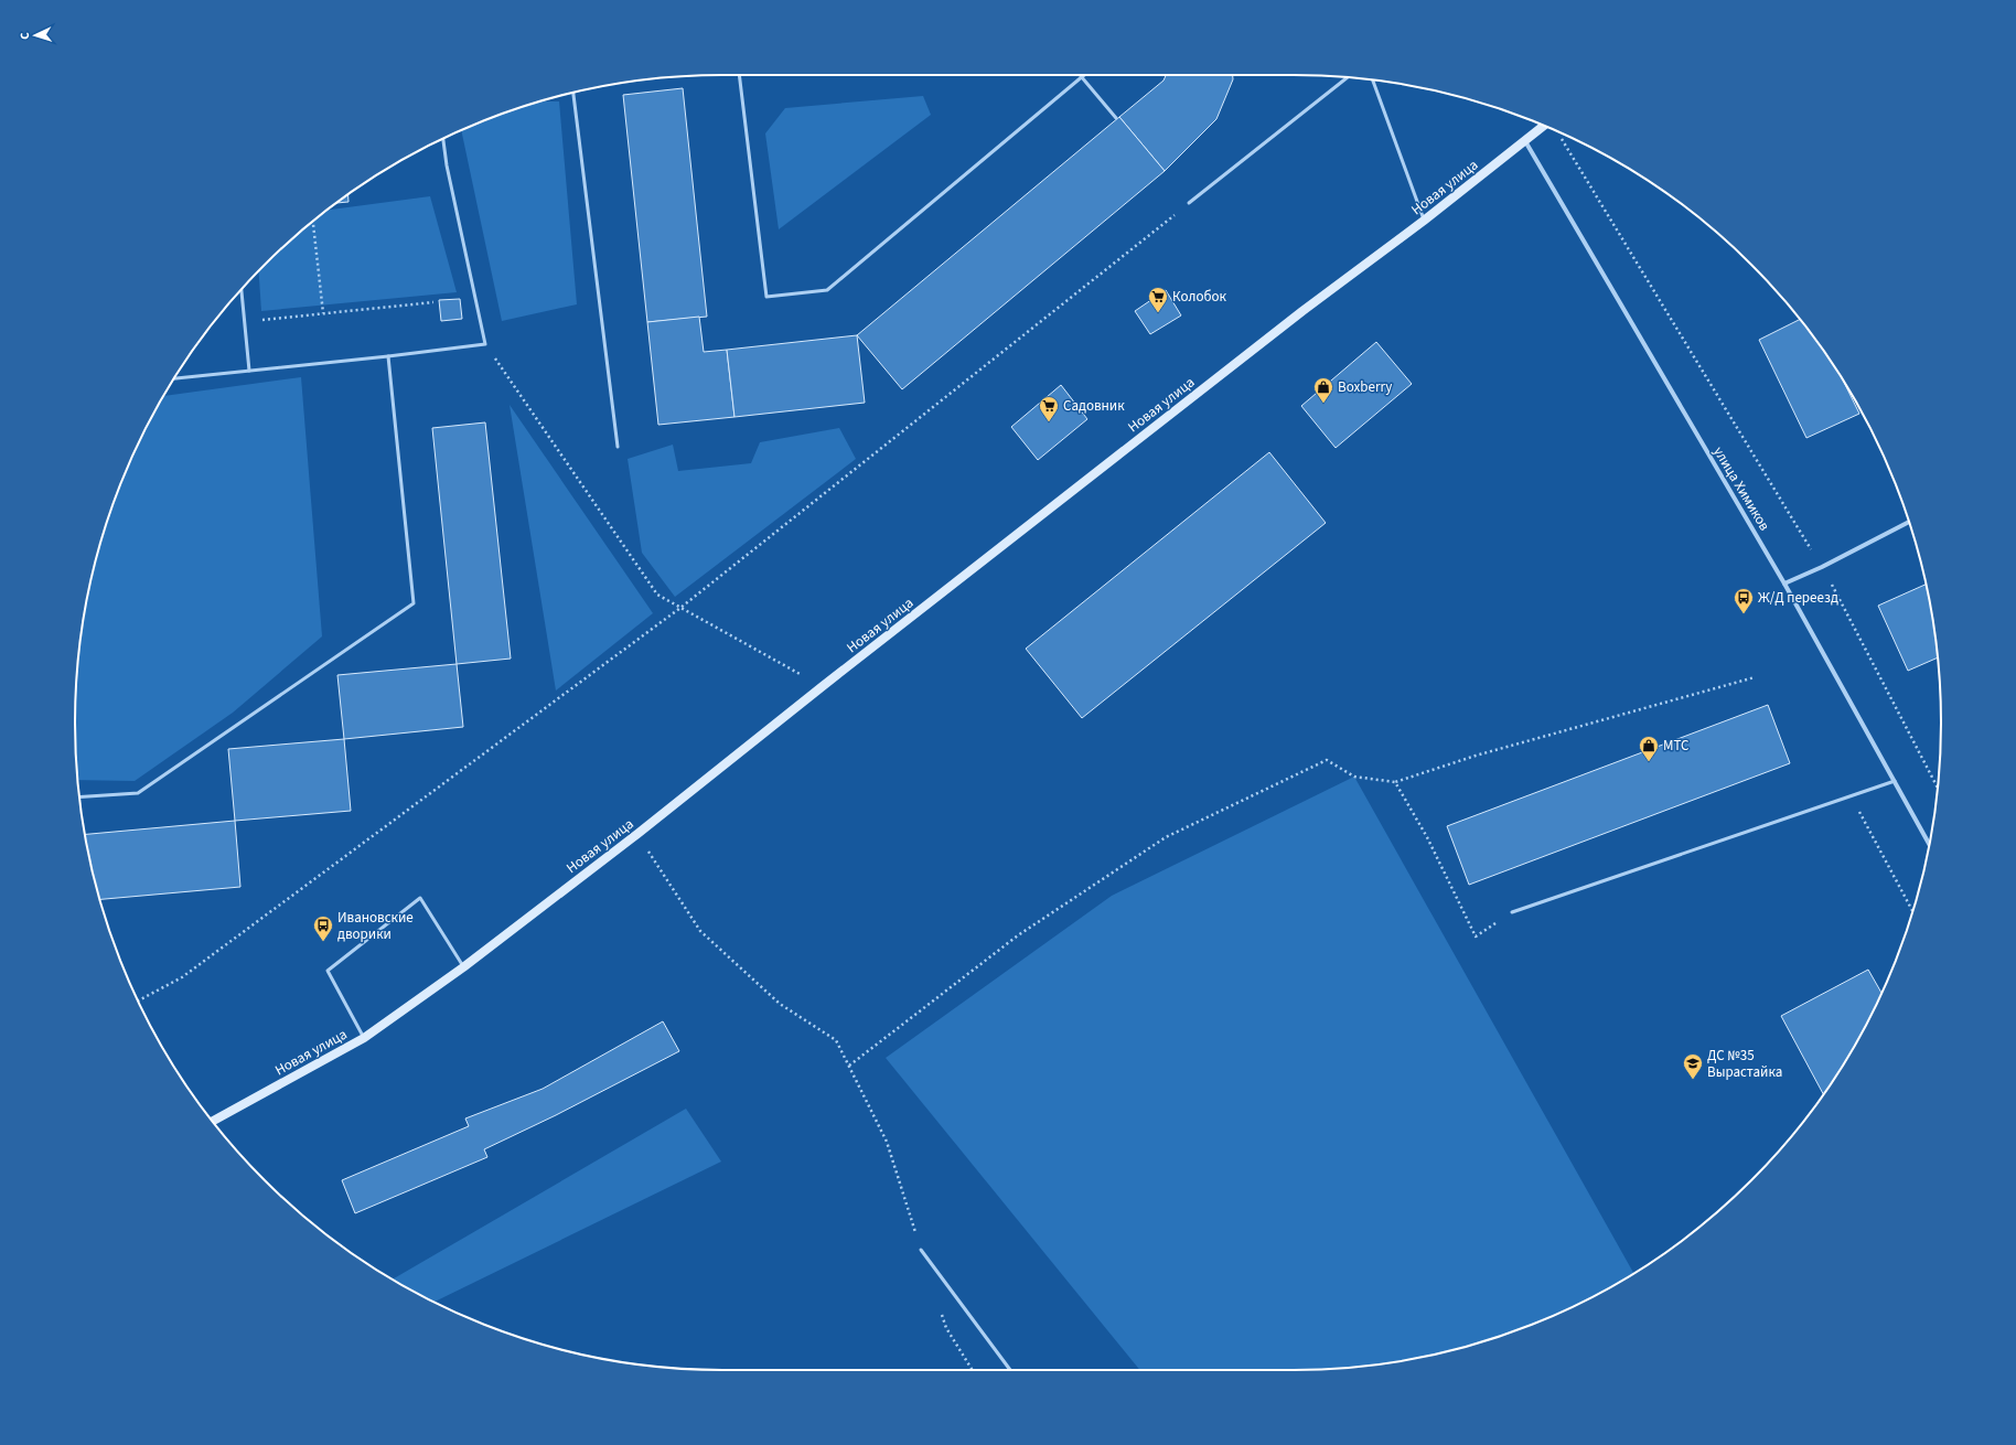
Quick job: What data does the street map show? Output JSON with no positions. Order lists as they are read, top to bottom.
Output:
{
  "streets": {
    "street": ["Новая улица", "улица Химиков"]
  },
  "crossings": [
    ["Новая улица", "улица Химиков"]
  ],
  "places": {
    "supermarket": ["Колобок", "Садовник"],
    "shop": ["Boxberry", "МТС"],
    "bus stop": ["Ж/Д переезд", "Ивановские дворики"],
    "school or university": ["ДС №35 Вырастайка"]
  },
  "north": "left"
}
